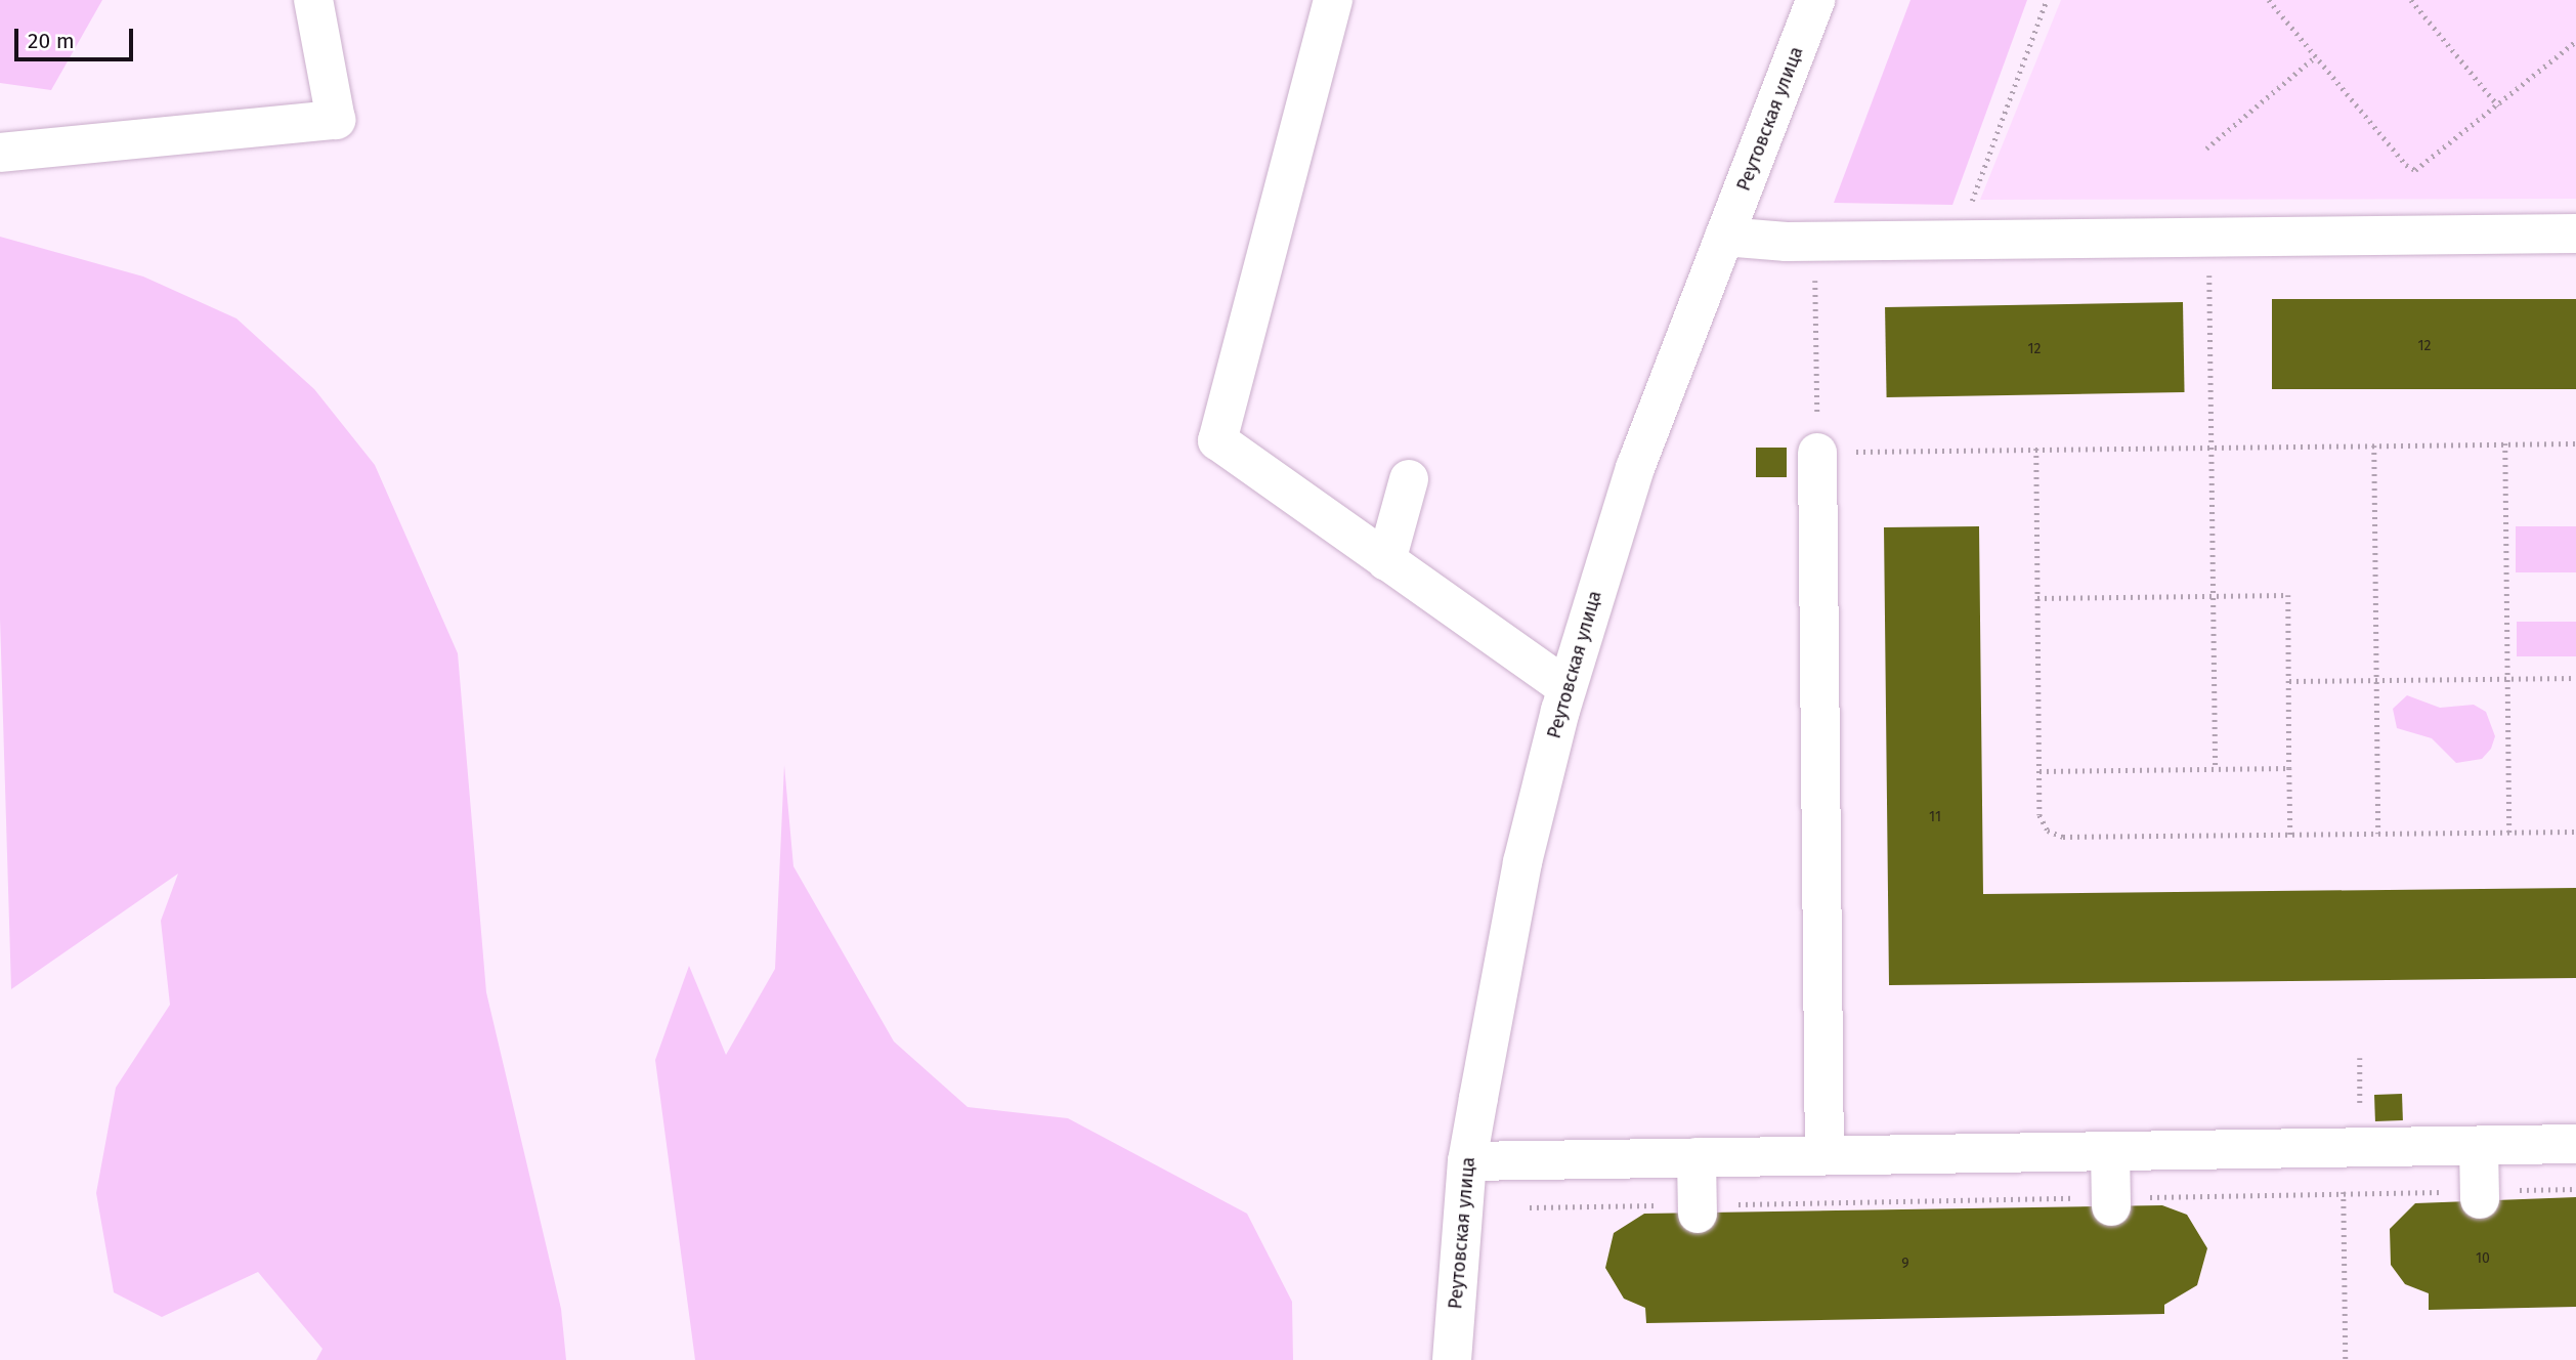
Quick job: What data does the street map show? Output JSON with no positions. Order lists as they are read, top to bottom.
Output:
{
  "streets": {
    "street": ["Реутовская улица"]
  },
  "house_numbers": [
    "12",
    "12",
    "11",
    "10",
    "9"
  ],
  "scale_bar": "20 m"
}
